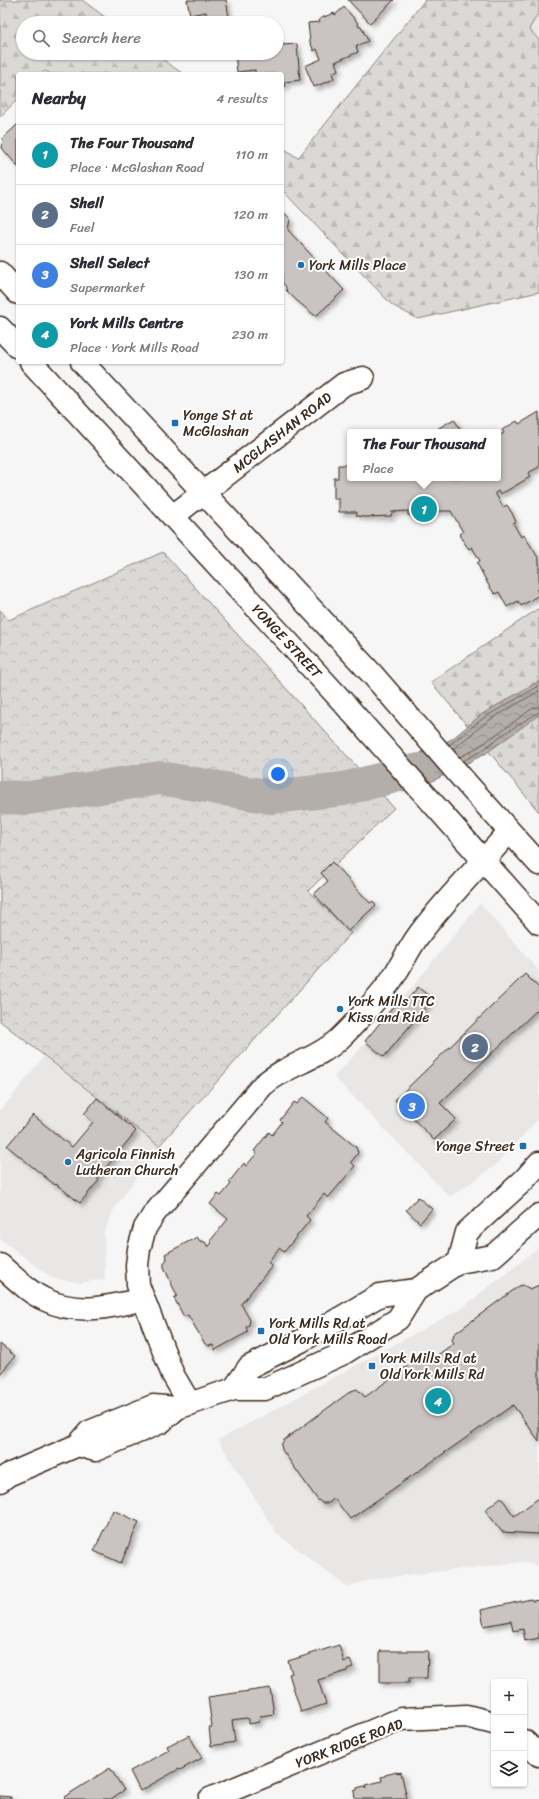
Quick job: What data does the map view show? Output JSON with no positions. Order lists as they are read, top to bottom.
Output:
{
  "streets": {
    "main road": ["MCGLASHAN ROAD", "YONGE STREET", "YORK RIDGE ROAD"]
  },
  "crossings": [
    ["MCGLASHAN ROAD", "YONGE STREET"]
  ],
  "places": {
    "other": ["York Mills Place", "York Mills TTC Kiss and Ride", "Agricola Finnish Lutheran Church"],
    "transit": [
      "Yonge St at McGlashan",
      "Yonge Street",
      "York Mills Rd at Old York Mills Road",
      "York Mills Rd at Old York Mills Rd"
    ]
  },
  "page": {
    "search": "Search here",
    "heading": ["Nearby", "4 results"],
    "list": [
      {
        "mark": "1",
        "name": "The Four Thousand",
        "note": "Place · McGlashan Road",
        "value": "110 m"
      },
      {
        "mark": "2",
        "name": "Shell",
        "note": "Fuel",
        "value": "120 m"
      },
      {
        "mark": "3",
        "name": "Shell Select",
        "note": "Supermarket",
        "value": "130 m"
      },
      {
        "mark": "4",
        "name": "York Mills Centre",
        "note": "Place · York Mills Road",
        "value": "230 m"
      }
    ],
    "popup": ["The Four Thousand", "Place"],
    "pins": [
      "1",
      "2",
      "3",
      "4"
    ],
    "map_buttons": ["+", "−"]
  }
}
